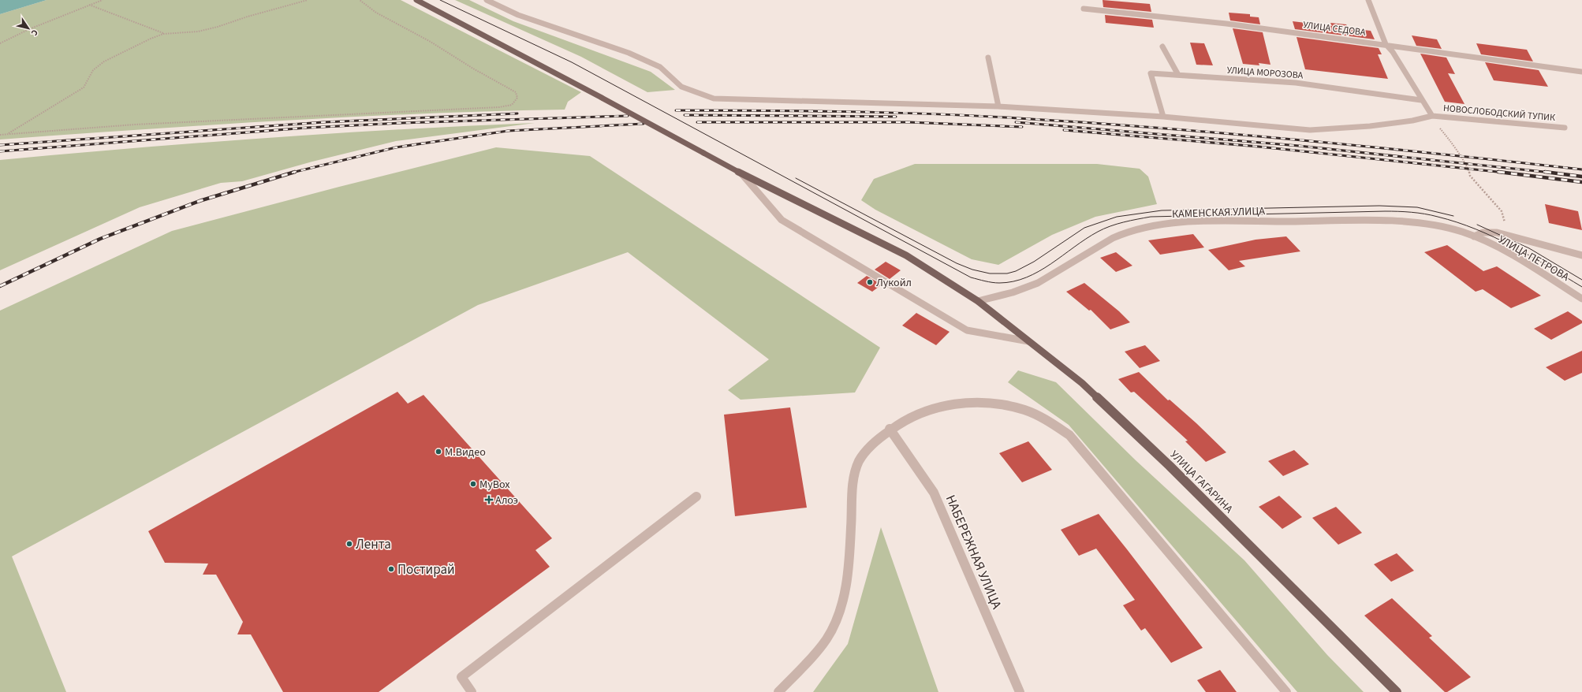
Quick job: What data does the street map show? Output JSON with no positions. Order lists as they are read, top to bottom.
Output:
{
  "streets": {
    "main road": ["УЛИЦА ГАГАРИНА"],
    "street": [
      "УЛИЦА СЕДОВА",
      "УЛИЦА МОРОЗОВА",
      "НОВОСЛОБОДСКИЙ ТУПИК",
      "КАМЕНСКАЯ УЛИЦА",
      "УЛИЦА ПЕТРОВА",
      "НАБЕРЕЖНАЯ УЛИЦА"
    ]
  },
  "crossings": [
    ["УЛИЦА МОРОЗОВА", "НОВОСЛОБОДСКИЙ ТУПИК"],
    ["КАМЕНСКАЯ УЛИЦА", "УЛИЦА ПЕТРОВА"],
    ["КАМЕНСКАЯ УЛИЦА", "УЛИЦА ГАГАРИНА"]
  ],
  "places": {
    "other": [
      "Лукойл",
      "М.Видео",
      "MyBox",
      "Лента",
      "Постирай"
    ],
    "health": ["Алоэ"]
  },
  "north": "bottom right"
}
